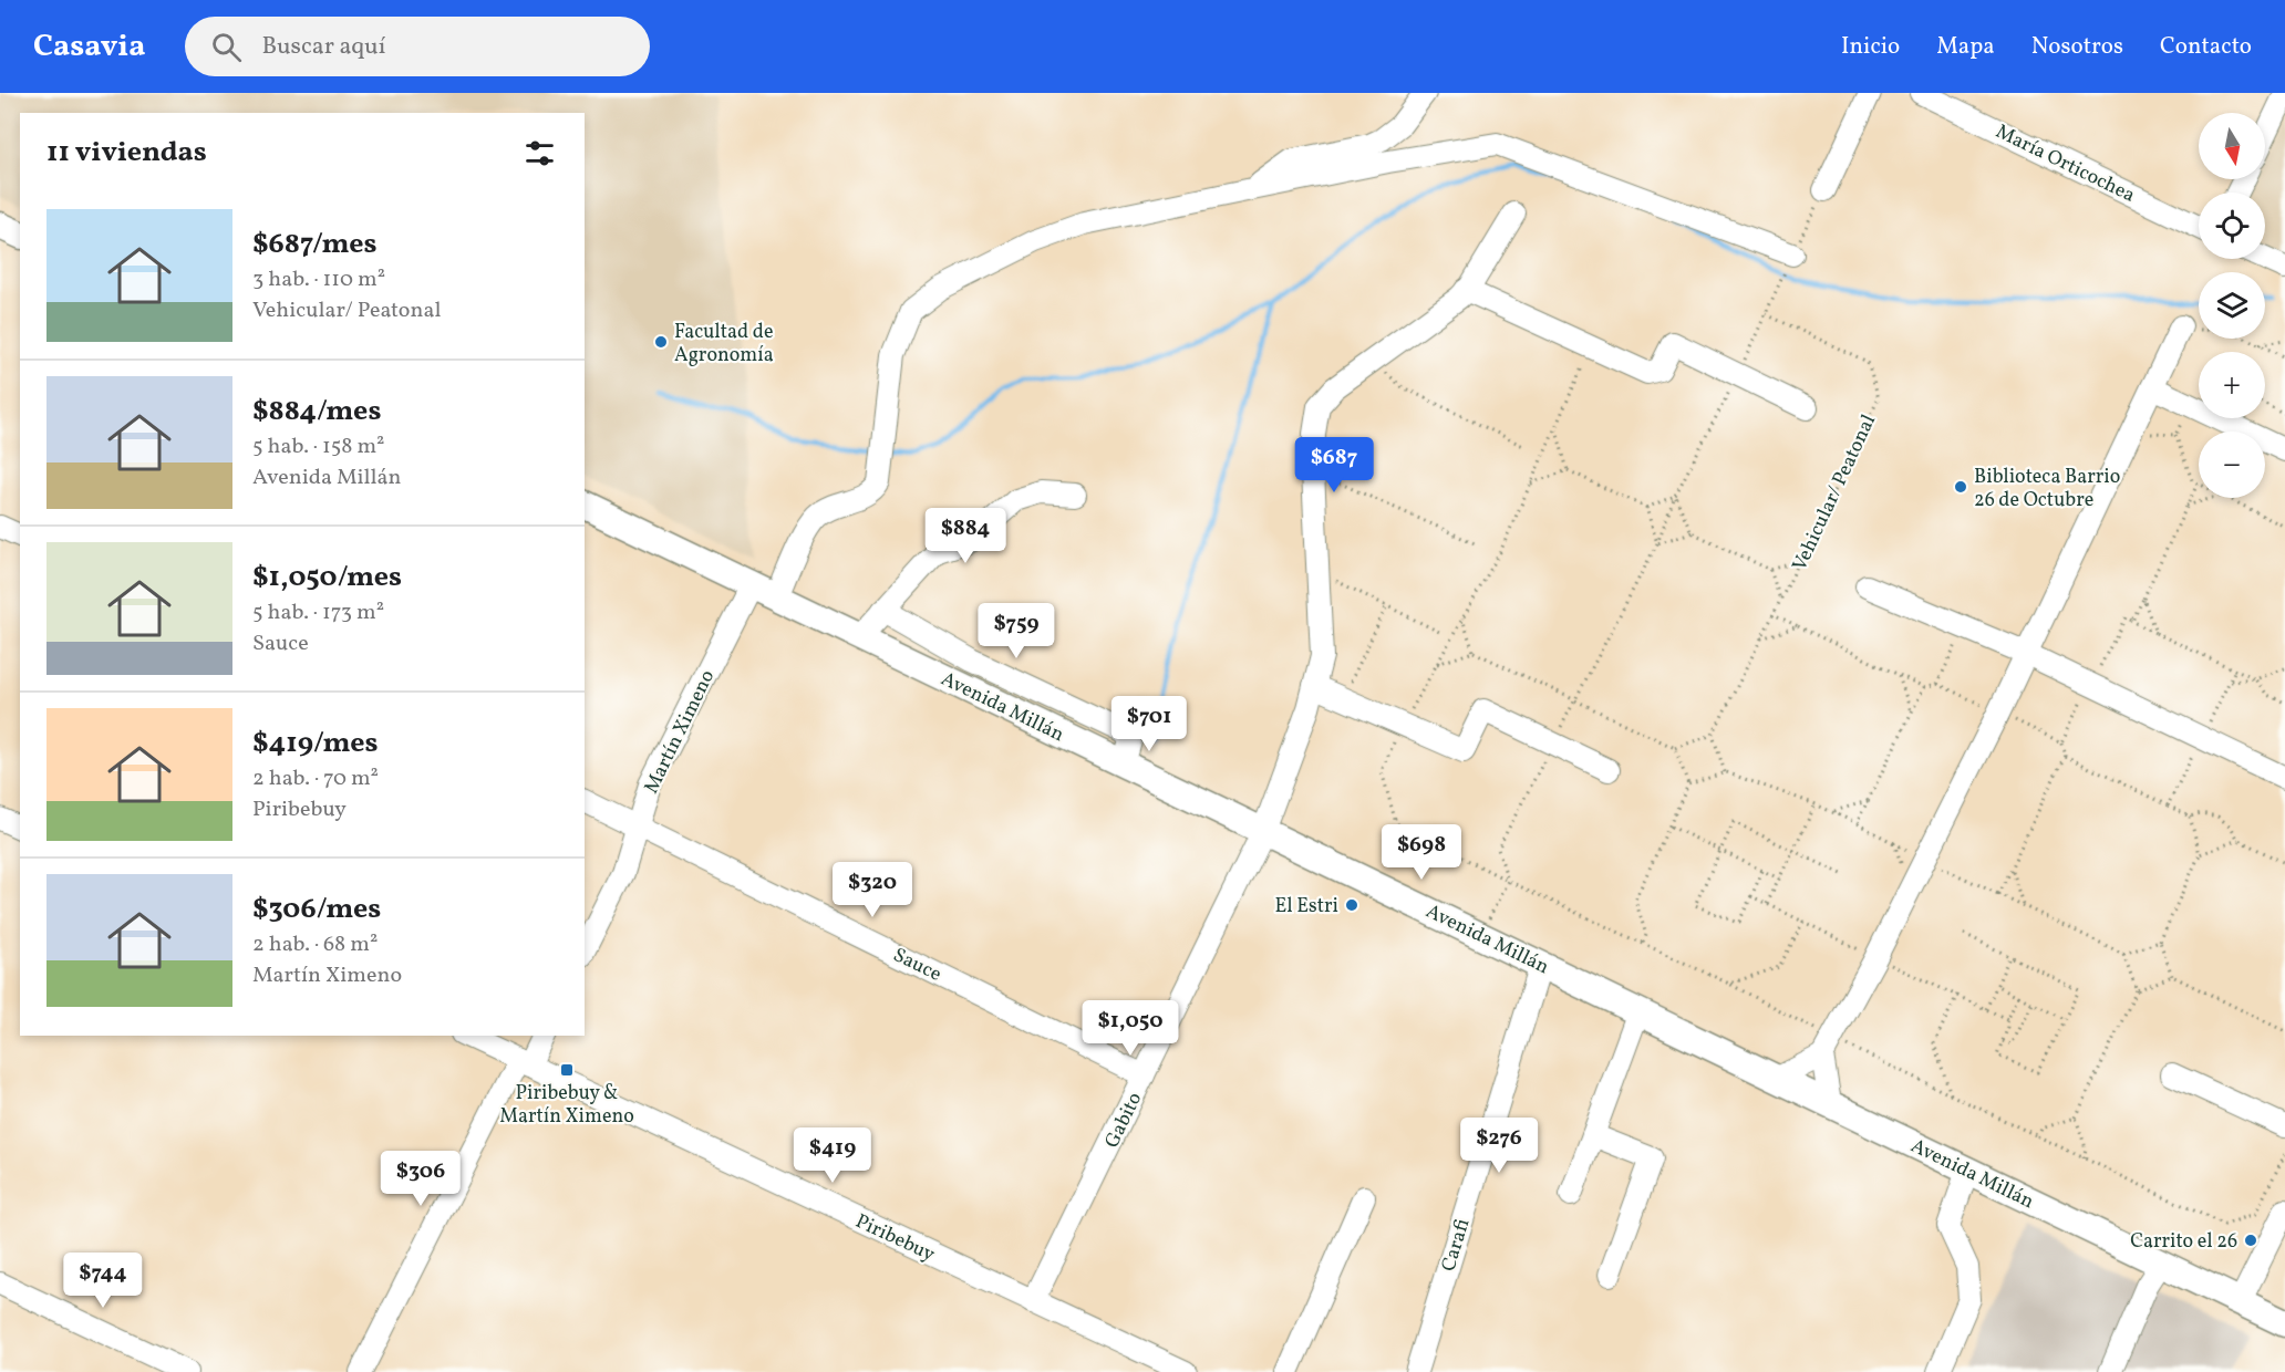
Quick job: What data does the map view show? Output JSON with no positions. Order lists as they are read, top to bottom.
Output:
{
  "streets": {
    "main road": ["Avenida Millán"],
    "street": [
      "María Orticochea",
      "Martín Ximeno",
      "Sauce",
      "Gabito",
      "Piribebuy",
      "Carafi"
    ],
    "path": ["Vehicular/ Peatonal"]
  },
  "crossings": [
    ["Avenida Millán", "Martín Ximeno"],
    ["Avenida Millán", "Gabito"],
    ["Avenida Millán", "Carafi"],
    ["Martín Ximeno", "Sauce"],
    ["Sauce", "Gabito"],
    ["Gabito", "Piribebuy"]
  ],
  "places": {
    "other": [
      "Facultad de Agronomía",
      "Biblioteca Barrio 26 de Octubre",
      "El Estri",
      "Carrito el 26"
    ],
    "transit": ["Piribebuy & Martín Ximeno"]
  },
  "north": "bottom",
  "page": {
    "header": "Casavia",
    "search": "Buscar aquí",
    "nav": [
      "Inicio",
      "Mapa",
      "Nosotros",
      "Contacto"
    ],
    "map_buttons": ["+", "−"],
    "heading": "11 viviendas",
    "list": [
      {
        "name": "$687/mes",
        "note": "3 hab. · 110 m² · Vehicular/ Peatonal"
      },
      {
        "name": "$884/mes",
        "note": "5 hab. · 158 m² · Avenida Millán"
      },
      {
        "name": "$1,050/mes",
        "note": "5 hab. · 173 m² · Sauce"
      },
      {
        "name": "$419/mes",
        "note": "2 hab. · 70 m² · Piribebuy"
      },
      {
        "name": "$306/mes",
        "note": "2 hab. · 68 m² · Martín Ximeno"
      }
    ],
    "price": [
      "$687",
      "$884",
      "$759",
      "$701",
      "$698",
      "$320",
      "$1,050",
      "$276",
      "$419",
      "$306",
      "$744"
    ]
  }
}
